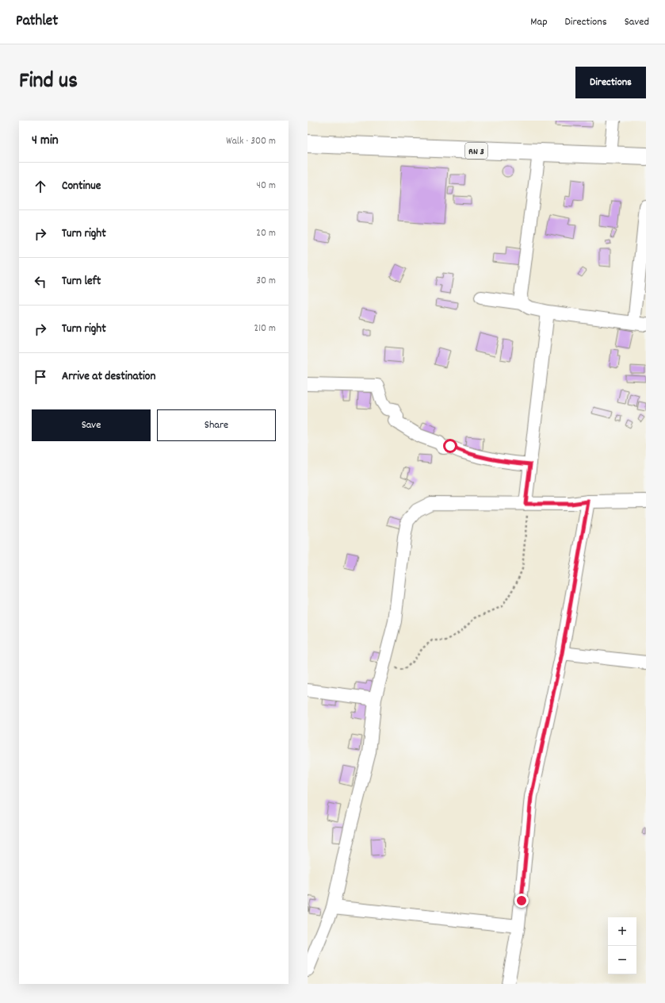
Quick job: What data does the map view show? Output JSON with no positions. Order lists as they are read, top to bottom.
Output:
{
  "streets": {
    "highway": ["RN 3"]
  },
  "page": {
    "header": "Pathlet",
    "nav": ["Map", "Directions", "Saved"],
    "title": "Find us",
    "buttons": [
      "Directions",
      ["Save", "Share"]
    ],
    "heading": ["4 min", "Walk · 300 m"],
    "list": [
      ["Continue", "40 m"],
      ["Turn right", "20 m"],
      ["Turn left", "30 m"],
      ["Turn right", "210 m"],
      "Arrive at destination"
    ],
    "map_buttons": ["+", "−"]
  }
}
